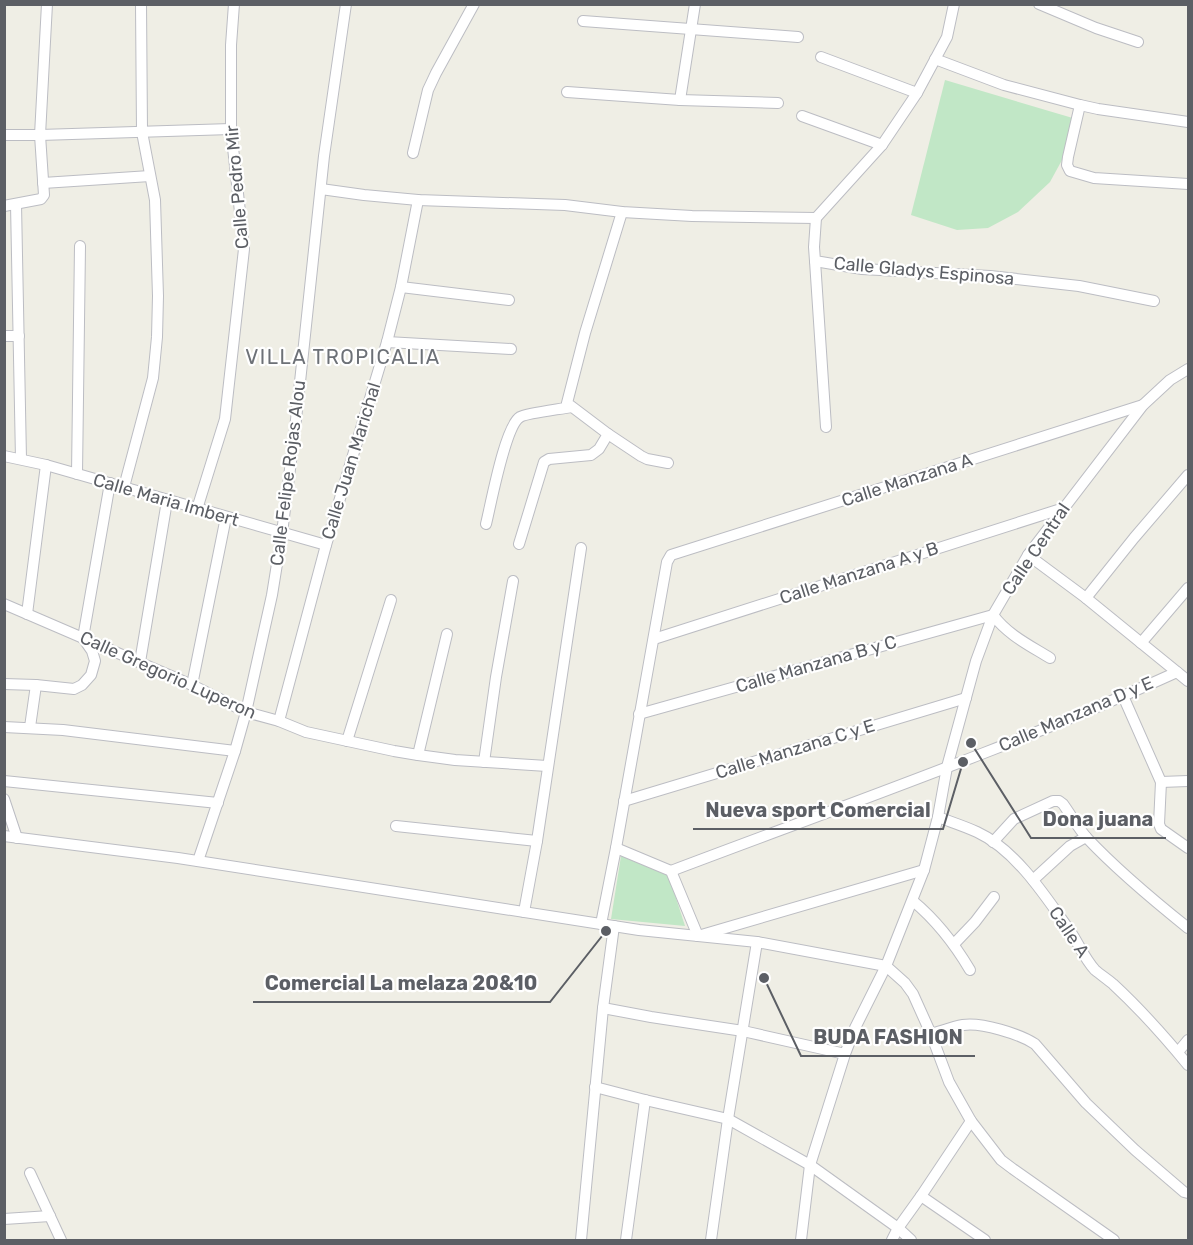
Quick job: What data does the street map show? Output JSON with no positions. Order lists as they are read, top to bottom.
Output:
{
  "streets": {
    "street": [
      "Calle Pedro Mir",
      "Calle Gladys Espinosa",
      "Calle Juan Marichal",
      "Calle Felipe Rojas Alou",
      "Calle Manzana A",
      "Calle Maria Imbert",
      "Calle Central",
      "Calle Manzana A y B",
      "Calle Manzana B y C",
      "Calle Gregorio Luperon",
      "Calle Manzana D y E",
      "Calle Manzana C y E",
      "Calle A"
    ]
  },
  "crossings": [
    ["Calle Pedro Mir", "Calle Maria Imbert"],
    ["Calle Juan Marichal", "Calle Maria Imbert"],
    ["Calle Juan Marichal", "Calle Gregorio Luperon"],
    ["Calle Felipe Rojas Alou", "Calle Maria Imbert"],
    ["Calle Felipe Rojas Alou", "Calle Gregorio Luperon"],
    ["Calle Manzana A", "Calle Central"],
    ["Calle Manzana A", "Calle Manzana A y B"],
    ["Calle Central", "Calle Manzana A y B"],
    ["Calle Central", "Calle Manzana B y C"],
    ["Calle Central", "Calle Manzana D y E"],
    ["Calle Central", "Calle Manzana C y E"],
    ["Calle Central", "Calle A"]
  ],
  "districts": ["VILLA TROPICALIA"],
  "places": [
    "Dona juana",
    "Nueva sport Comercial",
    "Comercial La melaza 20&10",
    "BUDA FASHION"
  ]
}
